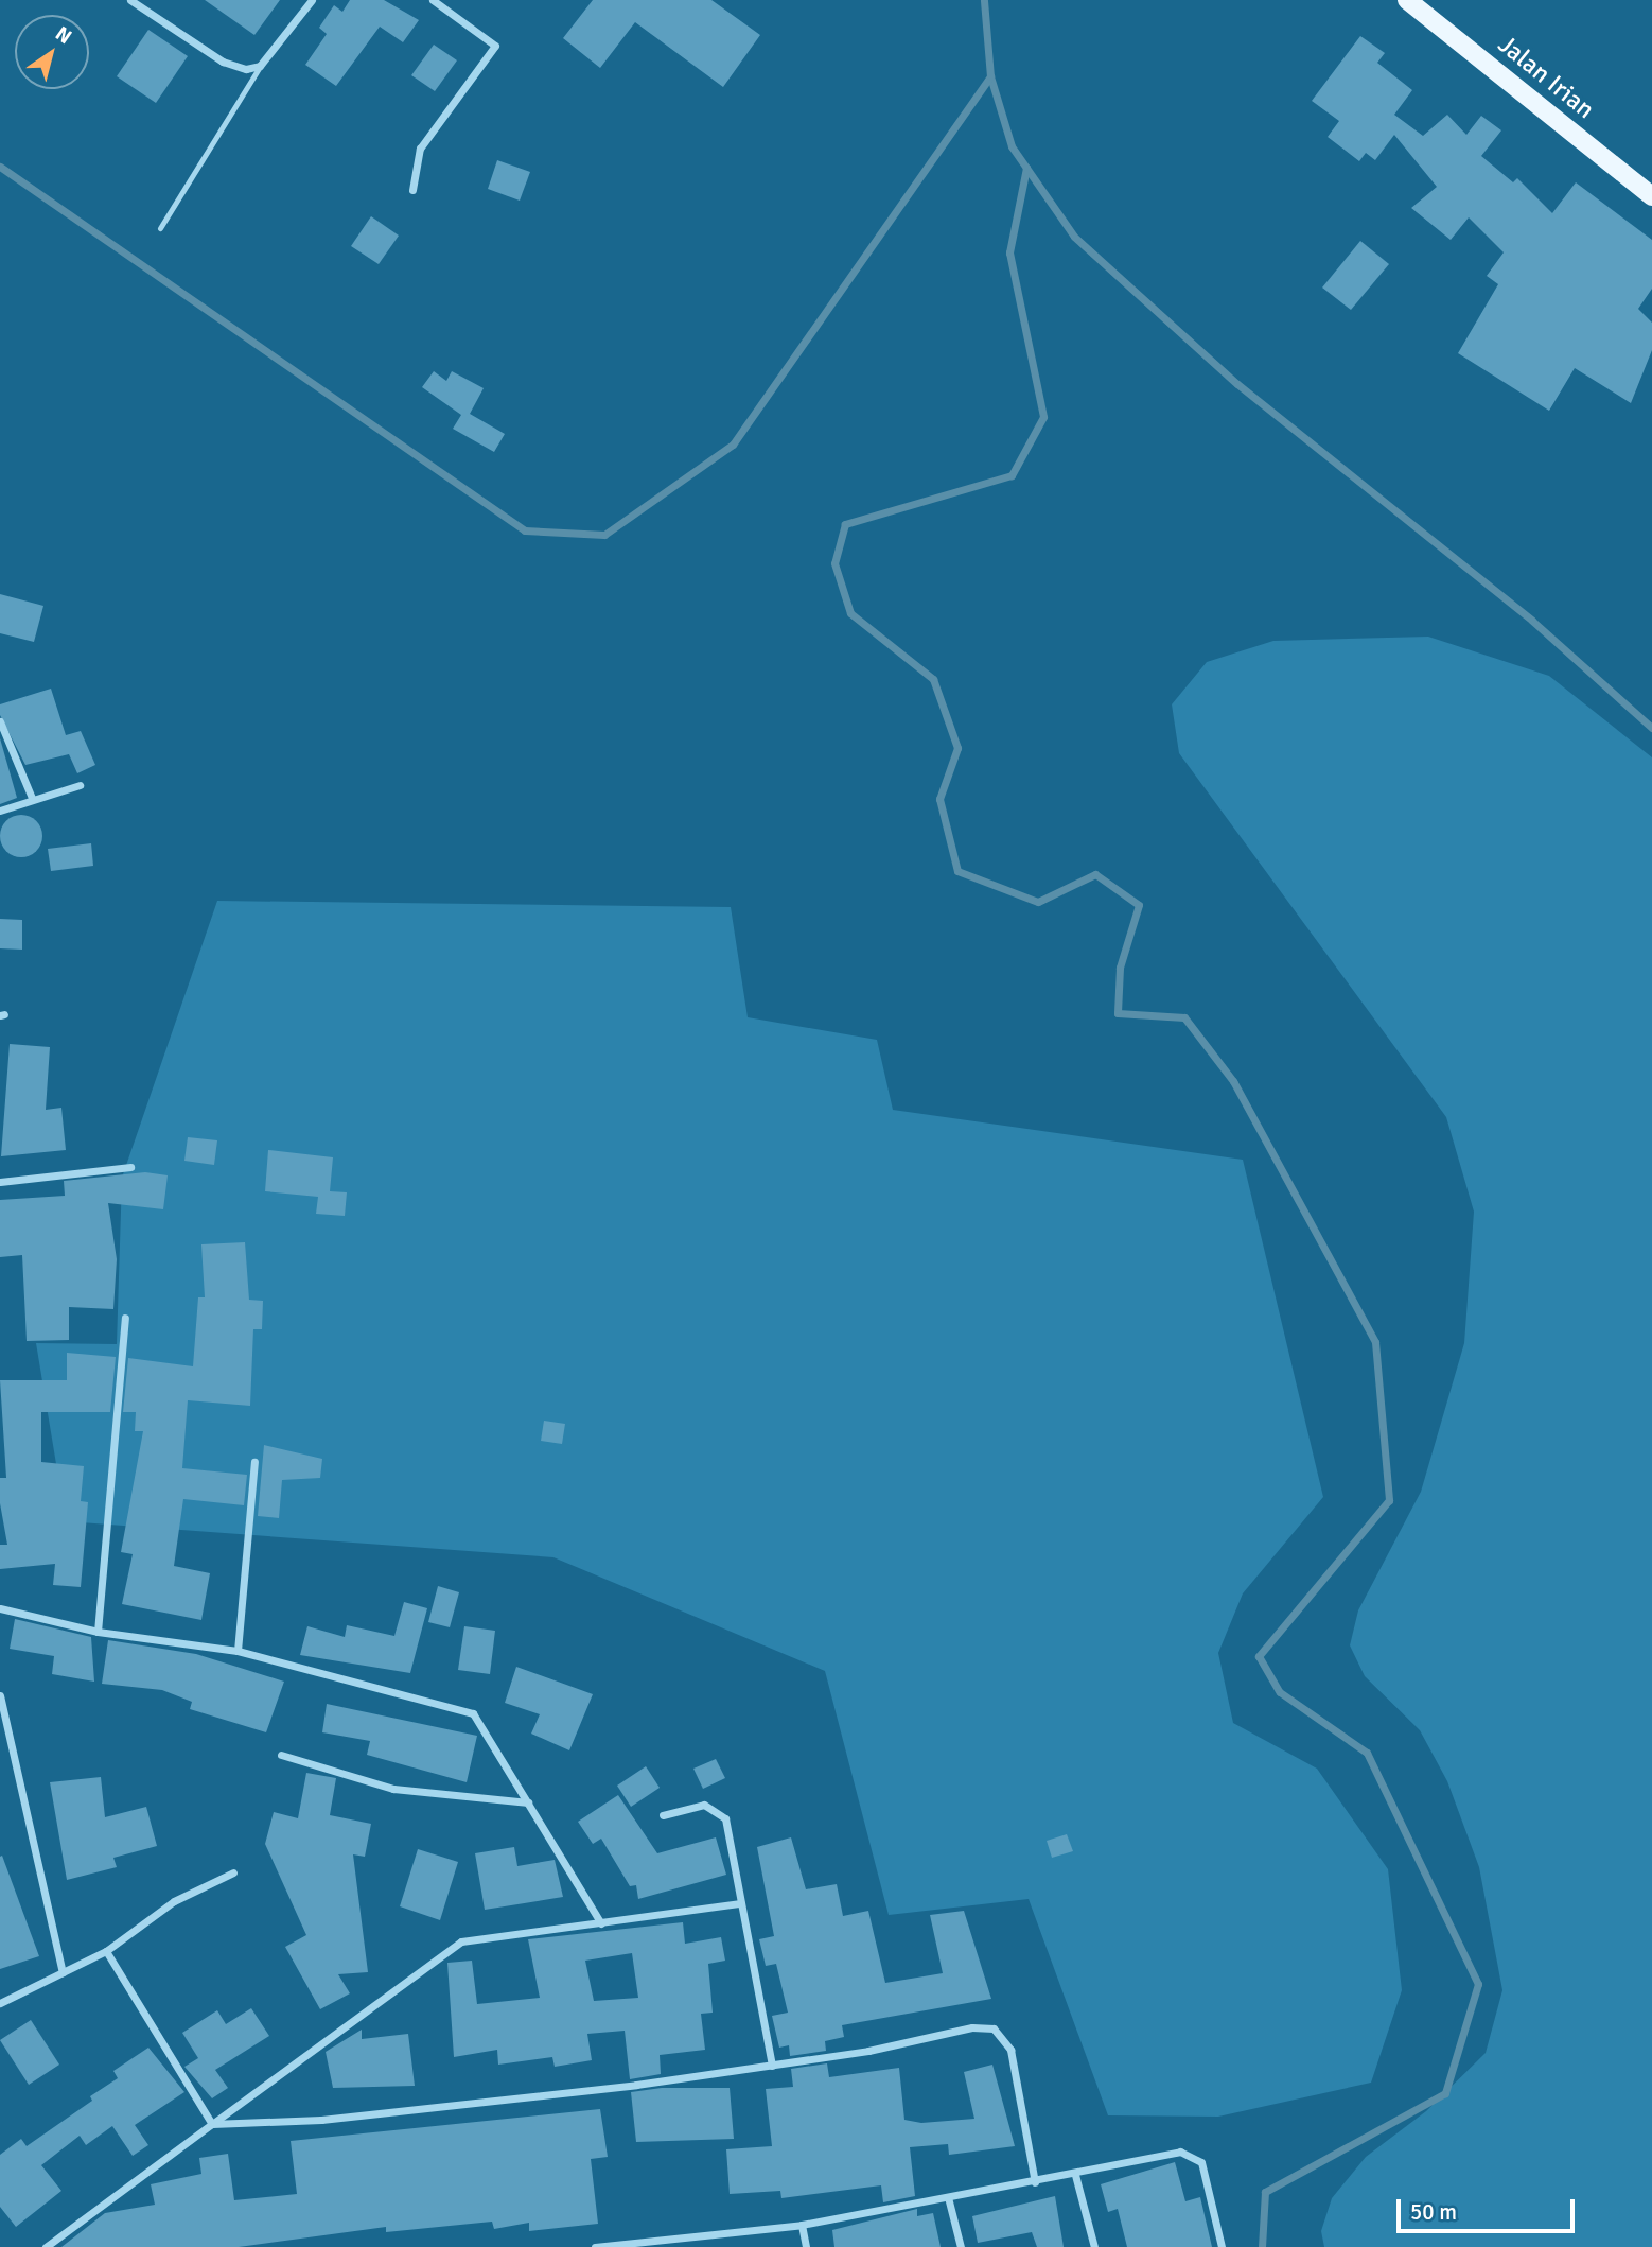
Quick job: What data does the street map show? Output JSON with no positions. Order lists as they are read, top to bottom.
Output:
{
  "streets": {
    "main road": ["Jalan Irian"]
  },
  "scale_bar": "50 m",
  "north": "top right"
}
